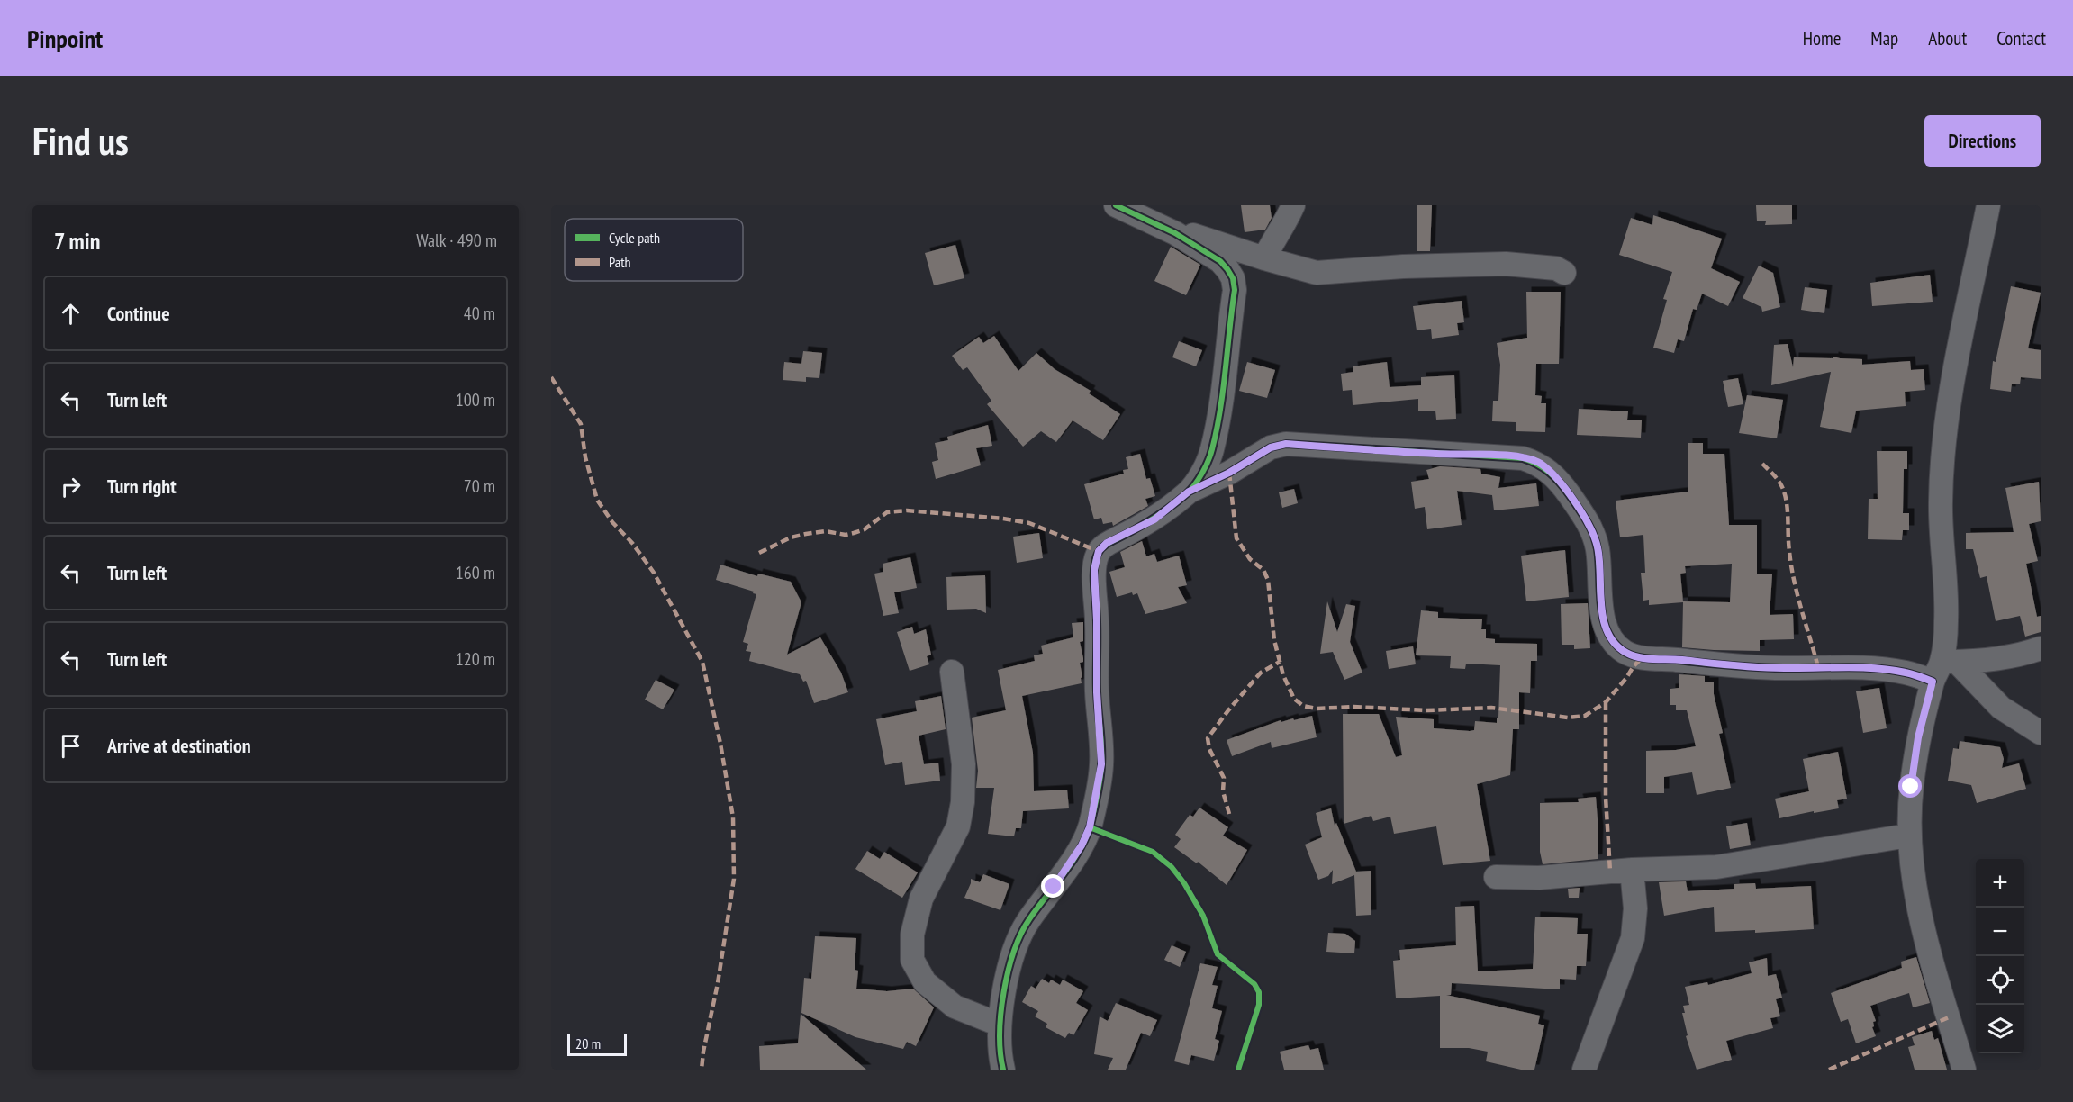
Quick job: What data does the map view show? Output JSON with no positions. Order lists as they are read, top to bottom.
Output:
{
  "legend": ["Cycle path", "Path"],
  "scale_bar": "20 m",
  "page": {
    "header": "Pinpoint",
    "nav": [
      "Home",
      "Map",
      "About",
      "Contact"
    ],
    "buttons": "Directions",
    "title": "Find us",
    "heading": ["7 min", "Walk · 490 m"],
    "list": [
      ["Continue", "40 m"],
      ["Turn left", "100 m"],
      ["Turn right", "70 m"],
      ["Turn left", "160 m"],
      ["Turn left", "120 m"],
      "Arrive at destination"
    ],
    "map_buttons": ["+", "−"],
    "scale": "20 m"
  }
}
